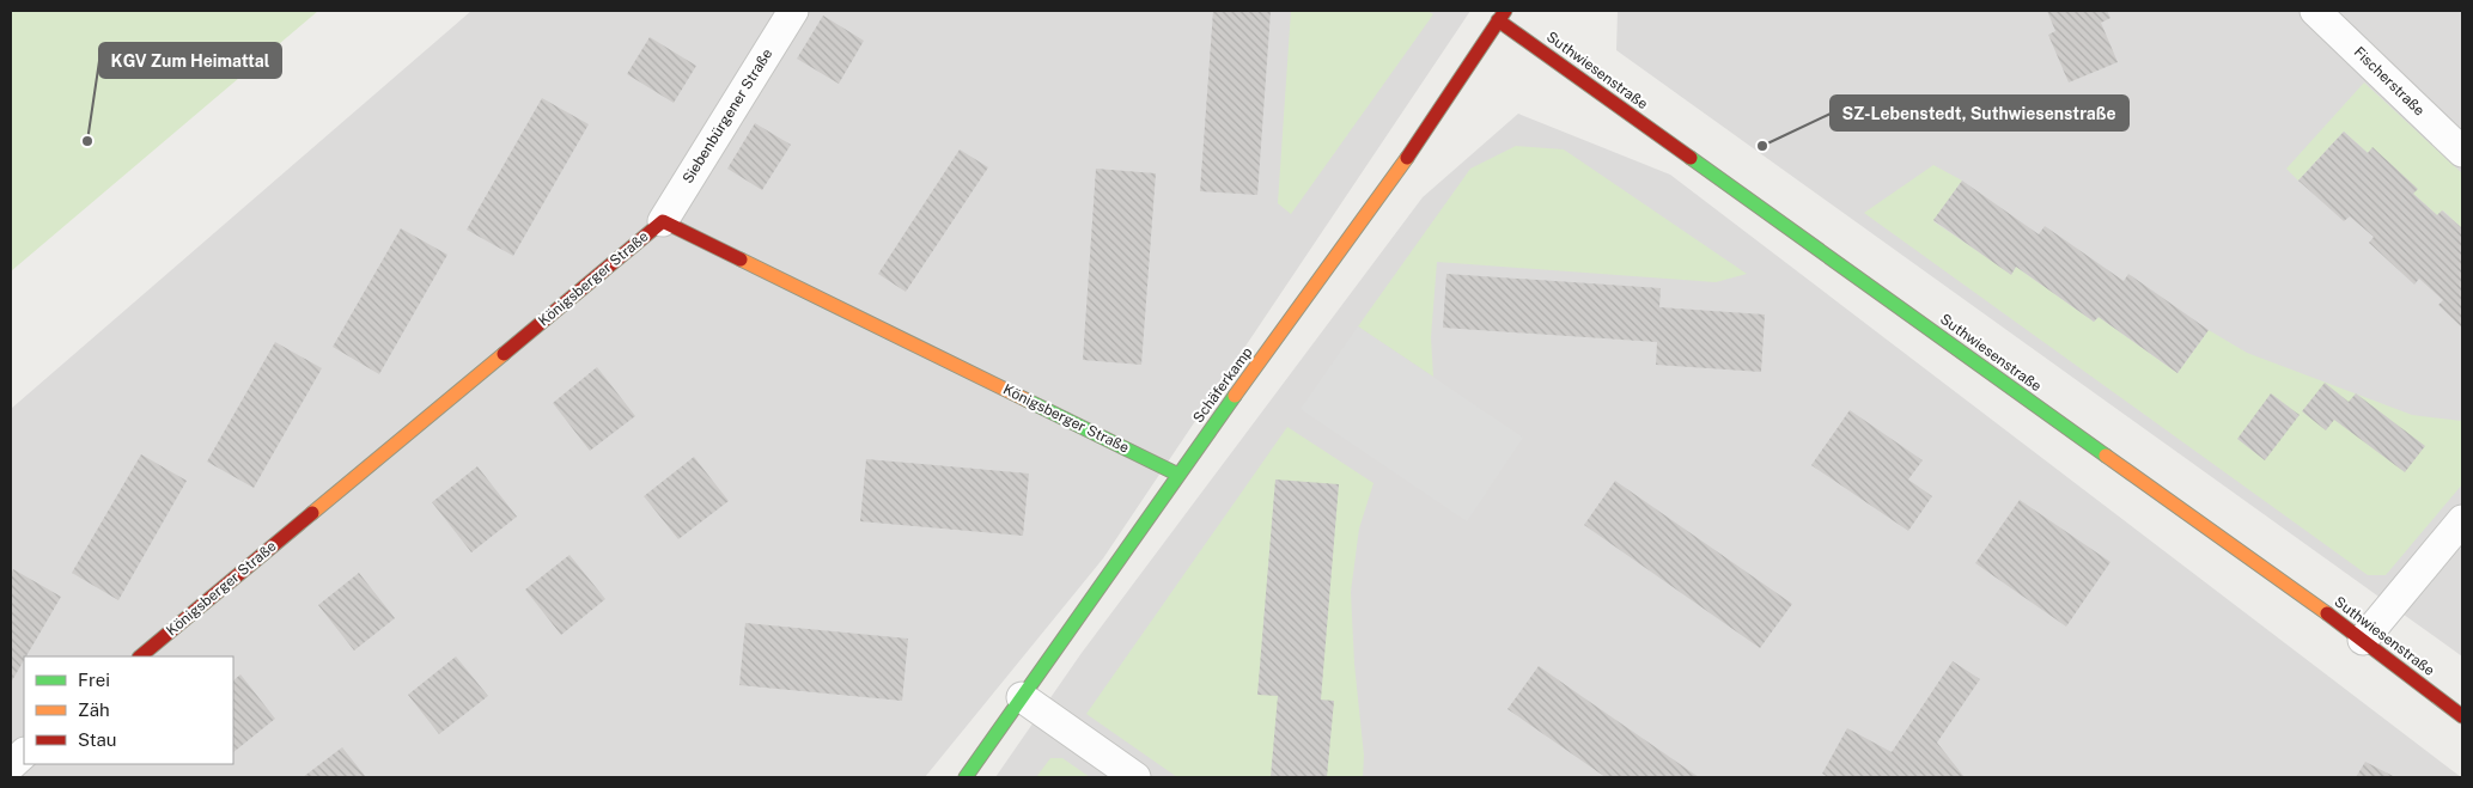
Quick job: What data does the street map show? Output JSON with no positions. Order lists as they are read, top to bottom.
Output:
{
  "streets": {
    "street": [
      "Suthwiesenstraße",
      "Fischerstraße",
      "Siebenbürgener Straße",
      "Königsberger Straße",
      "Schäferkamp"
    ]
  },
  "crossings": [
    ["Suthwiesenstraße", "Schäferkamp"],
    ["Siebenbürgener Straße", "Königsberger Straße"],
    ["Königsberger Straße", "Schäferkamp"]
  ],
  "places": ["KGV Zum Heimattal", "SZ-Lebenstedt, Suthwiesenstraße"],
  "legend": ["Frei", "Zäh", "Stau"]
}
